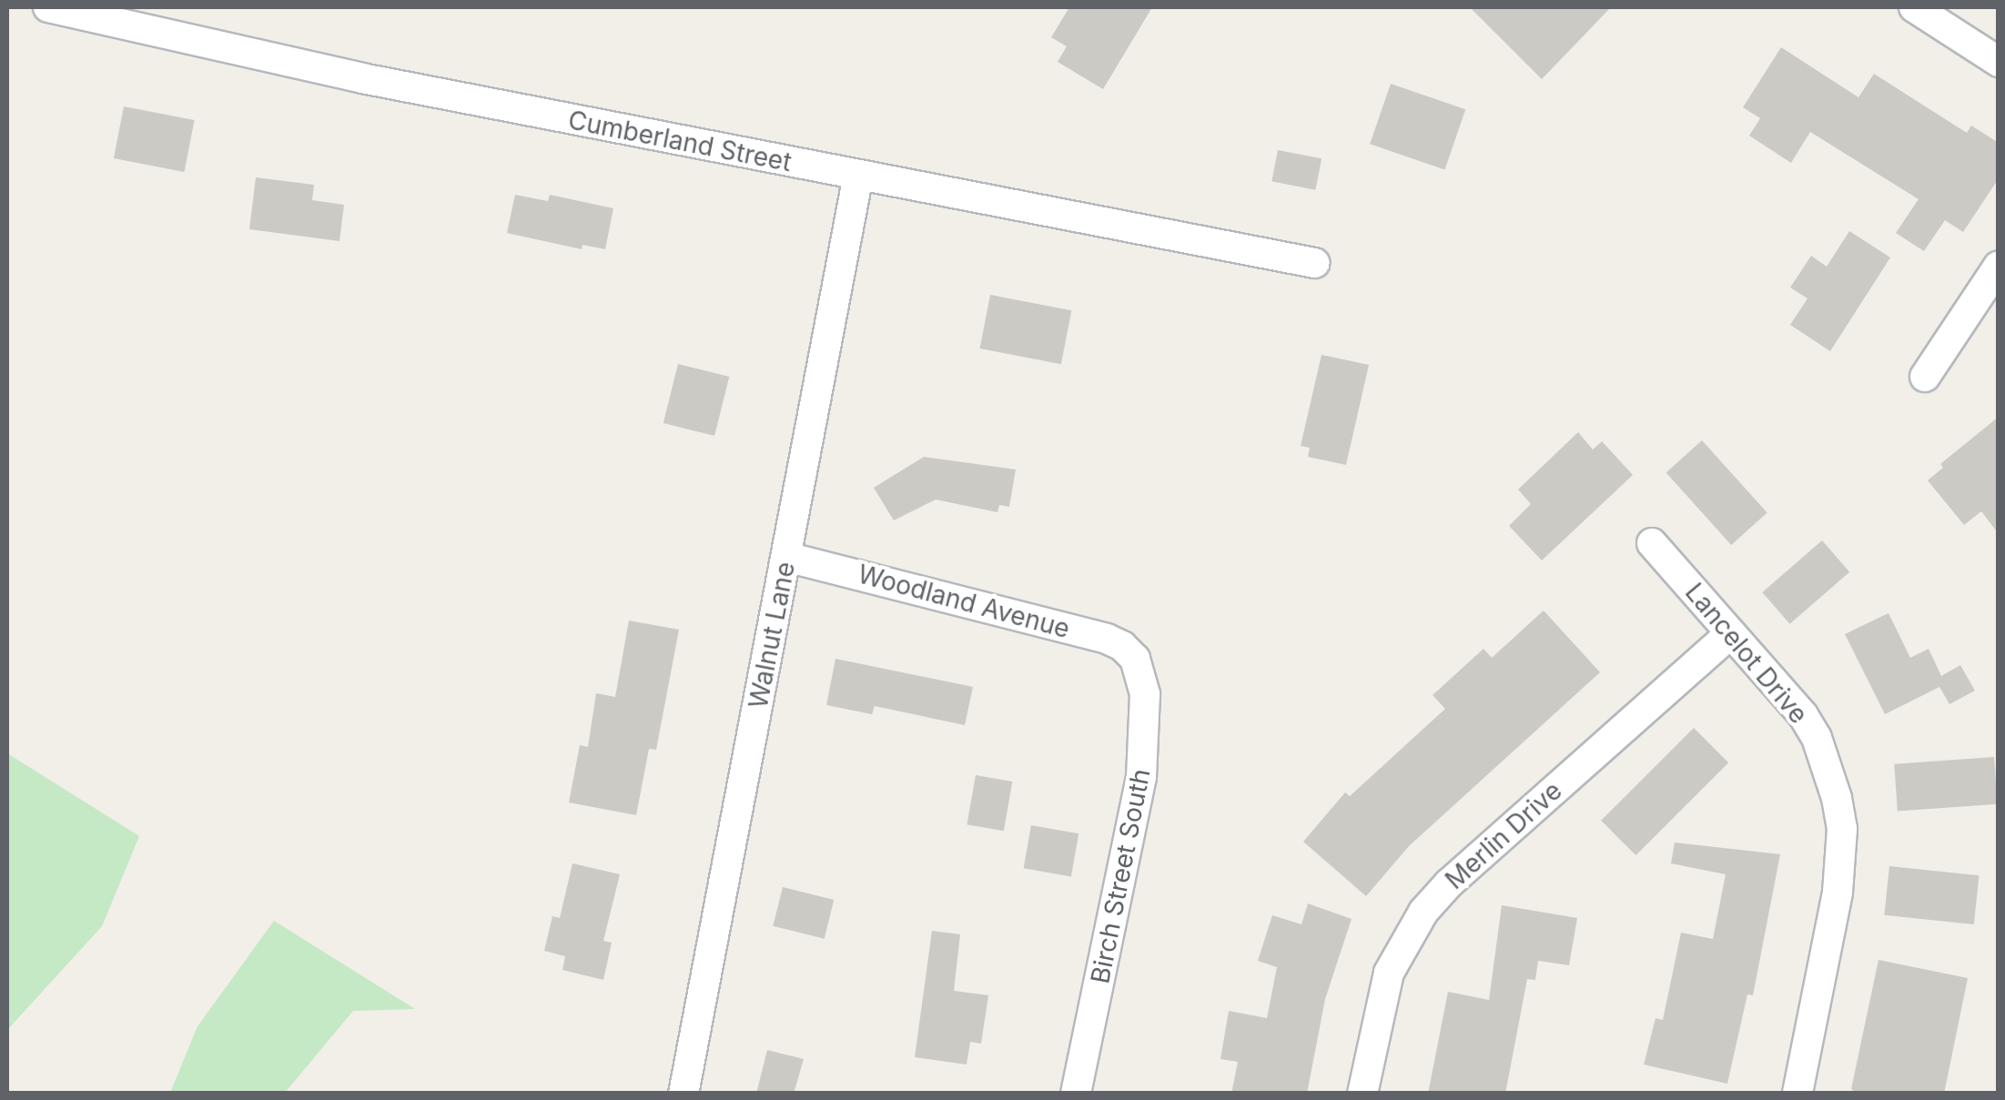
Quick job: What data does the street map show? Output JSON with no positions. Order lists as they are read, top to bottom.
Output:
{
  "streets": {
    "street": [
      "Cumberland Street",
      "Woodland Avenue",
      "Walnut Lane",
      "Lancelot Drive",
      "Merlin Drive",
      "Birch Street South"
    ]
  },
  "crossings": [
    ["Cumberland Street", "Walnut Lane"],
    ["Woodland Avenue", "Walnut Lane"],
    ["Woodland Avenue", "Birch Street South"],
    ["Lancelot Drive", "Merlin Drive"]
  ]
}
